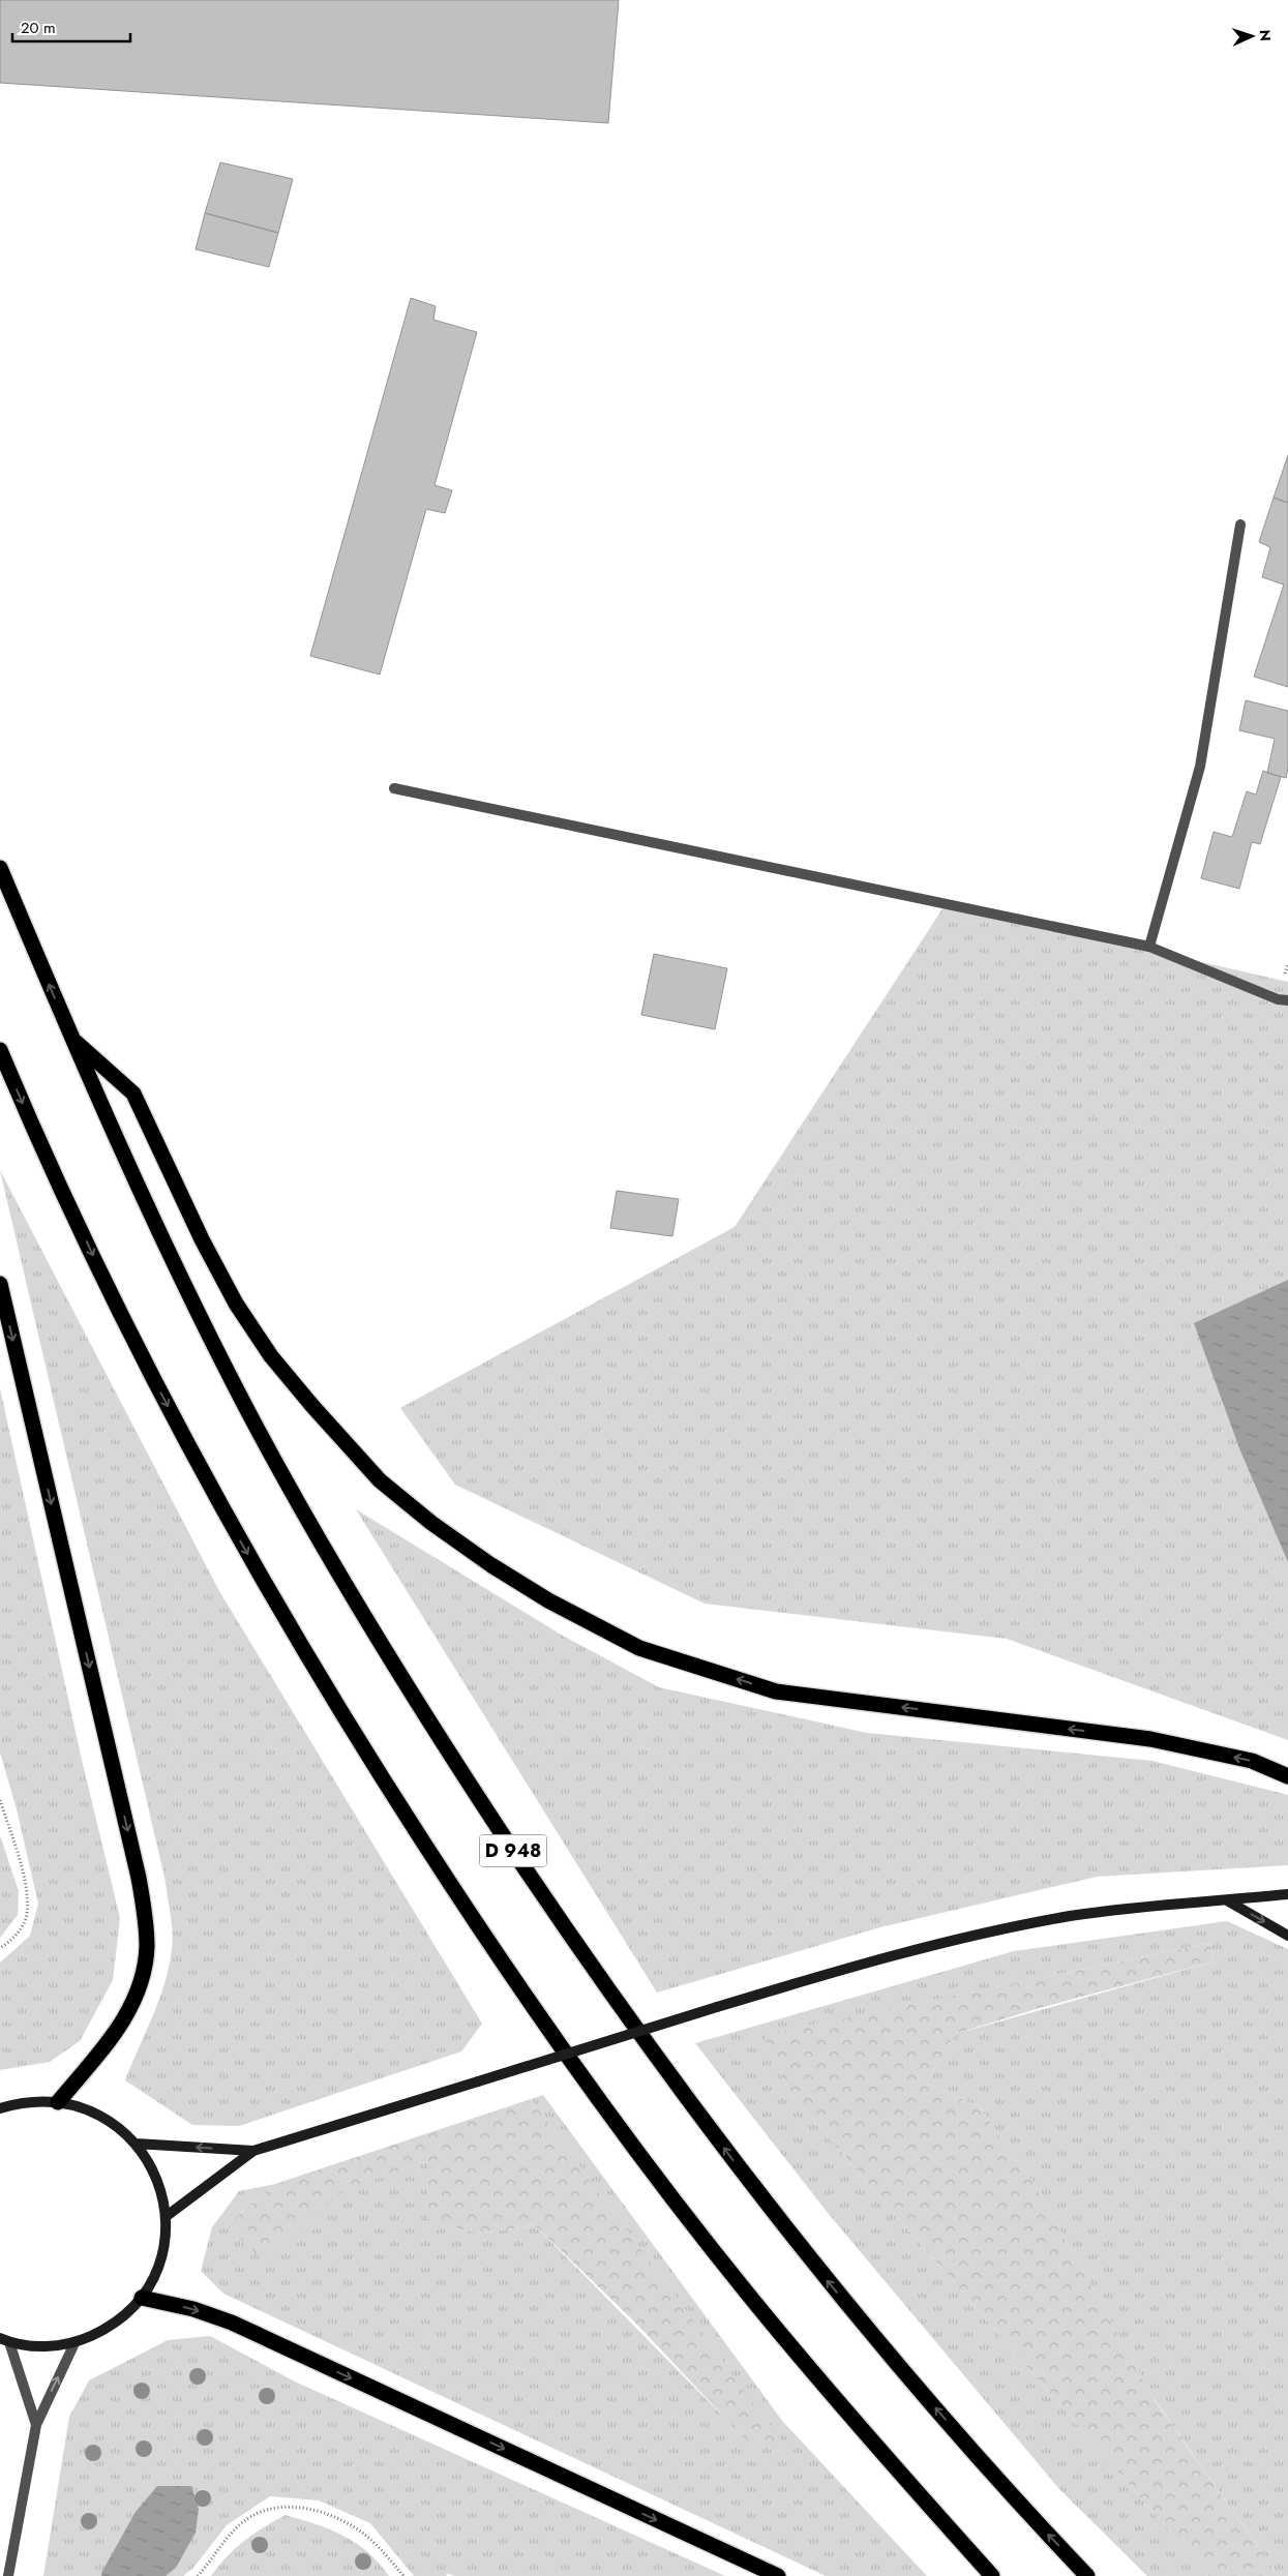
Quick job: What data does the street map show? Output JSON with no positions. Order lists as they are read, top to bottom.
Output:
{
  "streets": {
    "highway": ["D 948"]
  },
  "scale_bar": "20 m",
  "north": "right"
}
